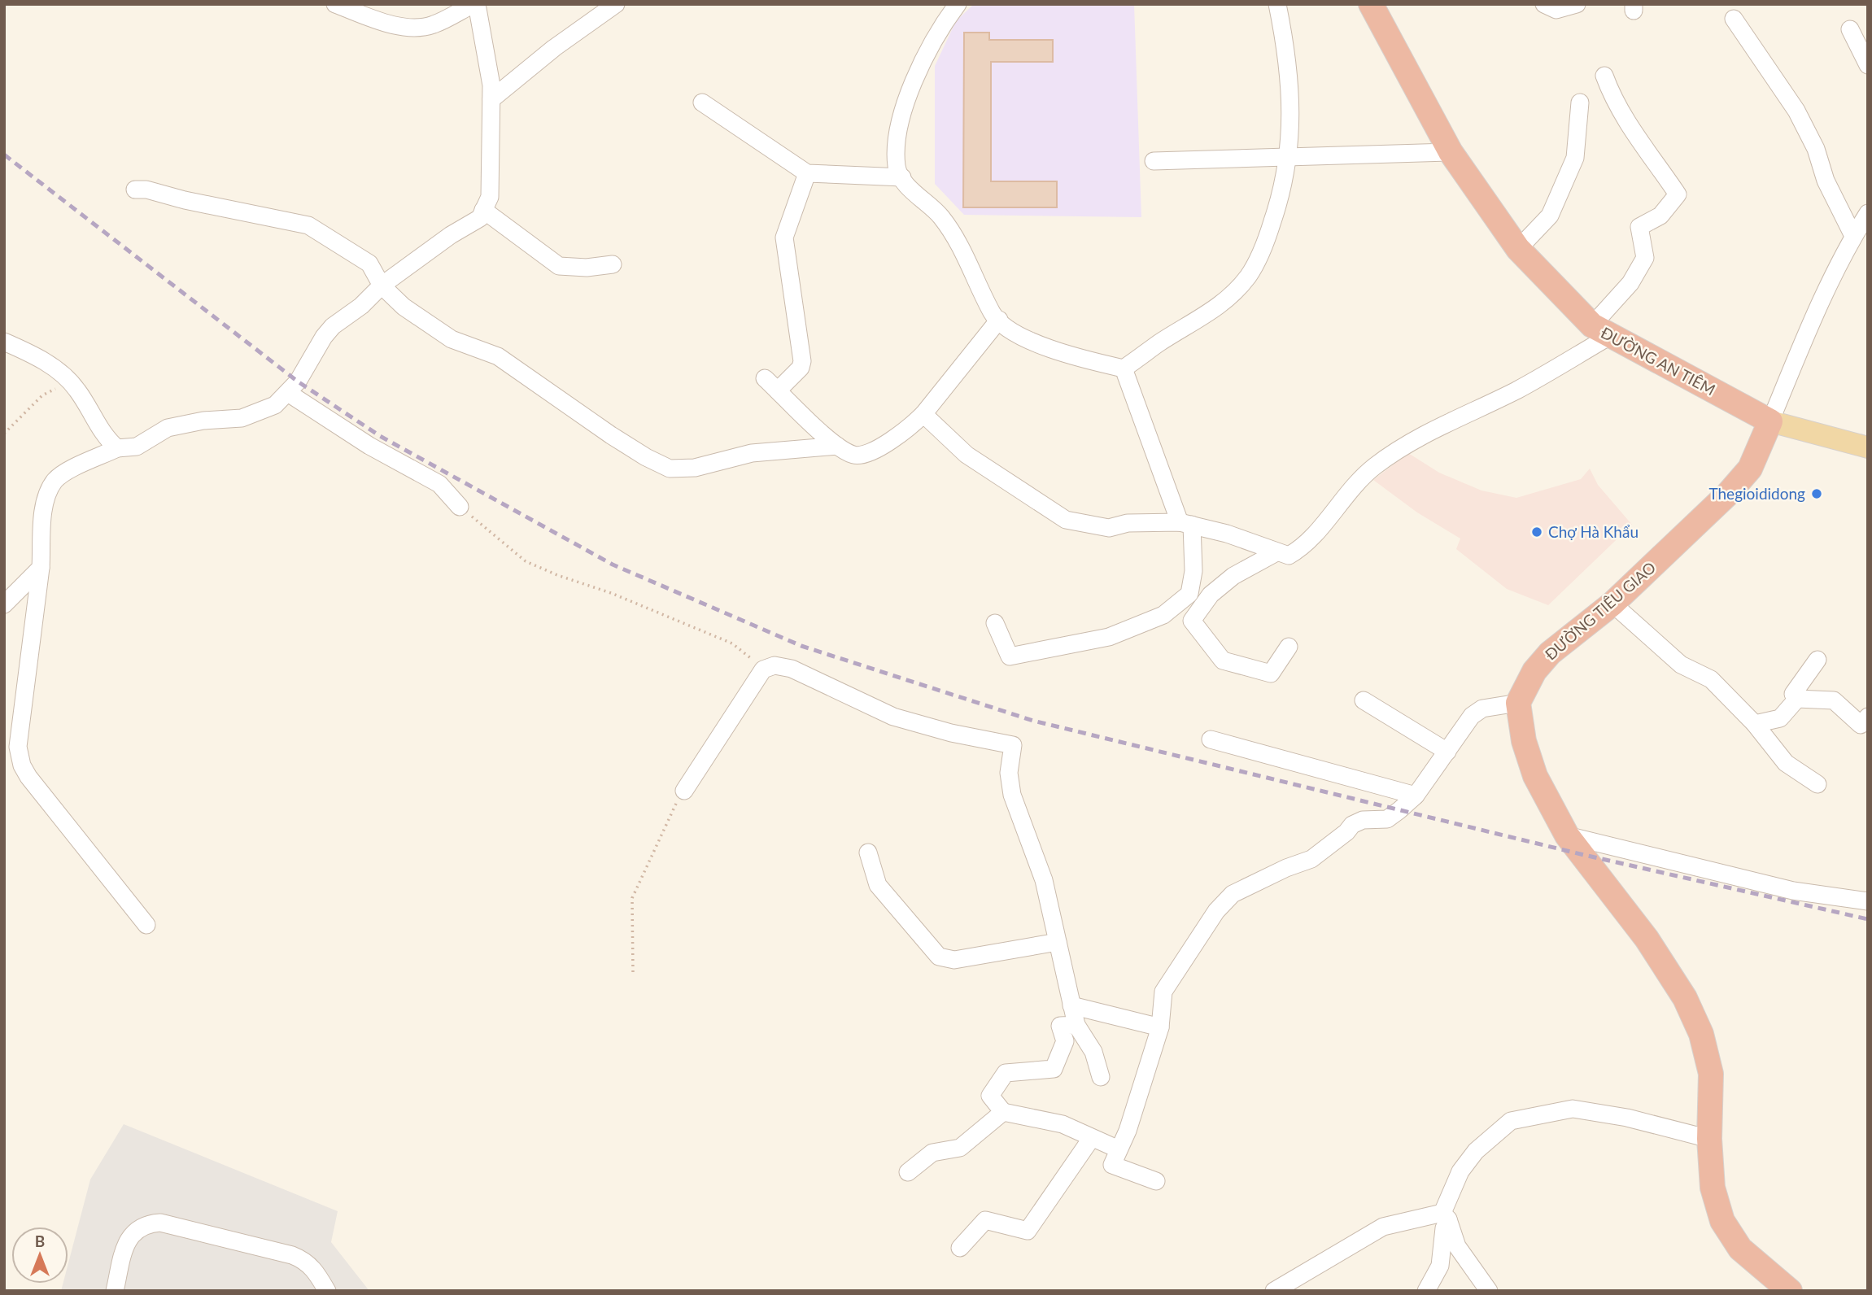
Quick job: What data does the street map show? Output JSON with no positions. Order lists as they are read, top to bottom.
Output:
{
  "streets": {
    "highway": ["ĐƯỜNG AN TIÊM", "ĐƯỜNG TIÊU GIAO"]
  },
  "crossings": [
    ["ĐƯỜNG AN TIÊM", "ĐƯỜNG TIÊU GIAO"]
  ],
  "places": ["Thegioididong", "Chợ Hà Khẩu"],
  "north": "top"
}
